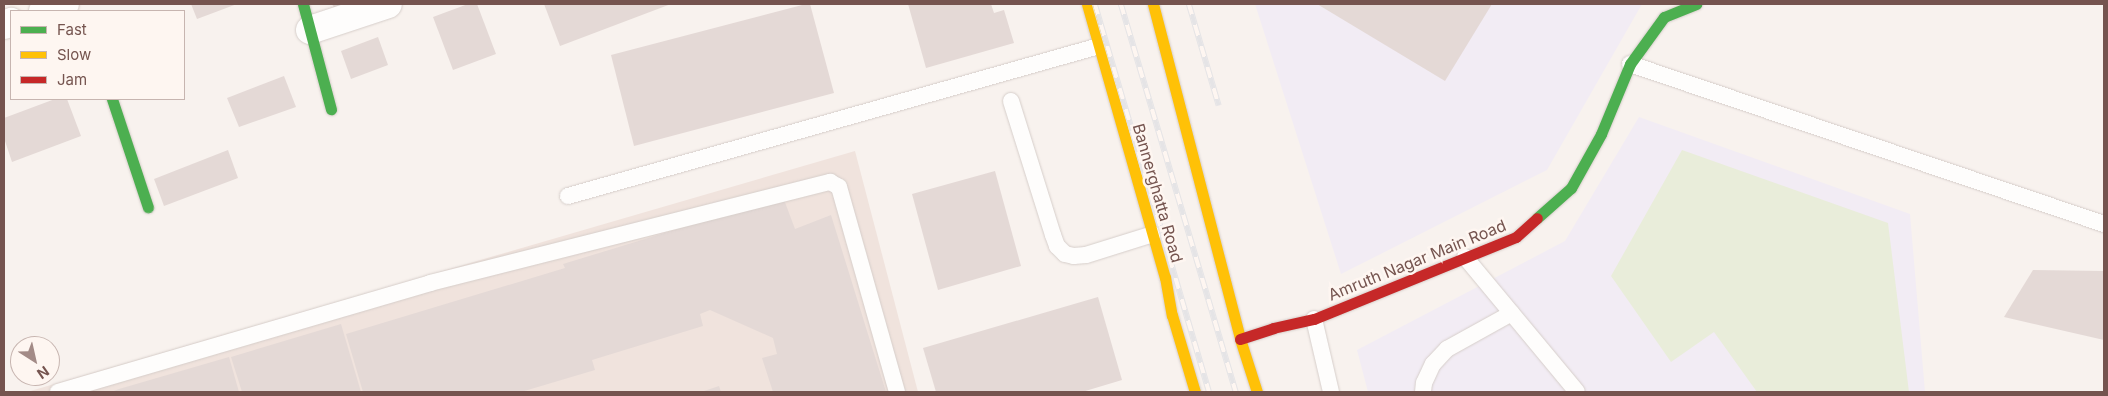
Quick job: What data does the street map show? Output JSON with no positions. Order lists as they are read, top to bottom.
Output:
{
  "streets": {
    "main road": ["Bannerghatta Road", "Amruth Nagar Main Road"]
  },
  "legend": ["Fast", "Slow", "Jam"],
  "north": "bottom right"
}
